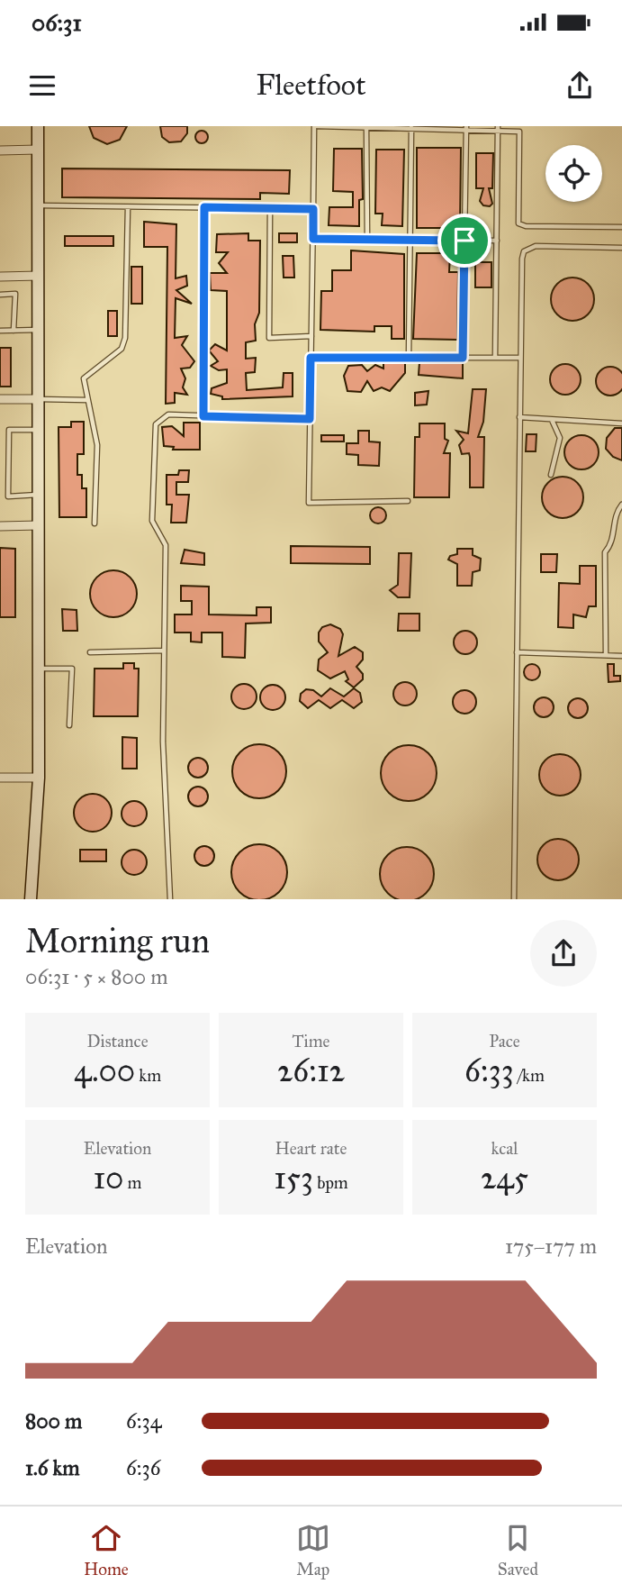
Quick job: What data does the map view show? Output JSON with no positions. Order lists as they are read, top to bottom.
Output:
{
  "page": {
    "status": "06:31",
    "header": "Fleetfoot",
    "heading": ["Morning run", "06:31 · 5 × 800 m"],
    "stats": [
      ["Distance", "4.00 km"],
      ["Time", "26:12"],
      ["Pace", "6:33 /km"],
      ["Elevation", "10 m"],
      ["Heart rate", "153 bpm"],
      ["kcal", "245"]
    ],
    "chart": ["Elevation", "175–177 m"],
    "list": [
      {
        "name": "800 m",
        "note": "6:34"
      },
      {
        "name": "1.6 km",
        "note": "6:36"
      }
    ],
    "tabs": ["Home", "Map", "Saved"]
  }
}
